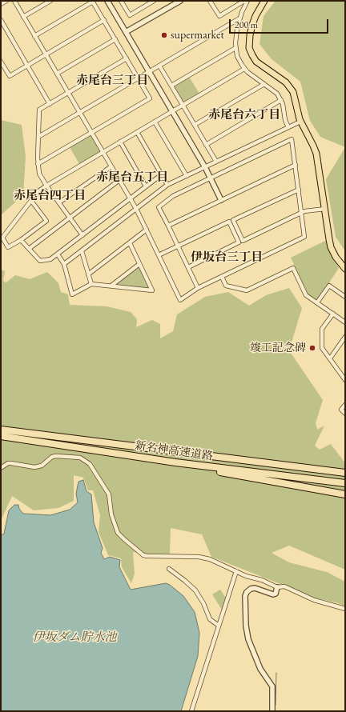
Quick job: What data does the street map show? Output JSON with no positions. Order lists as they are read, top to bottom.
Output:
{
  "streets": {
    "highway": ["新名神高速道路"]
  },
  "districts": [
    "赤尾台三丁目",
    "赤尾台六丁目",
    "赤尾台五丁目",
    "赤尾台四丁目",
    "伊坂台三丁目"
  ],
  "water": ["伊坂ダム貯水池"],
  "places": ["supermarket", "竣工記念碑"],
  "scale_bar": "200 m"
}
